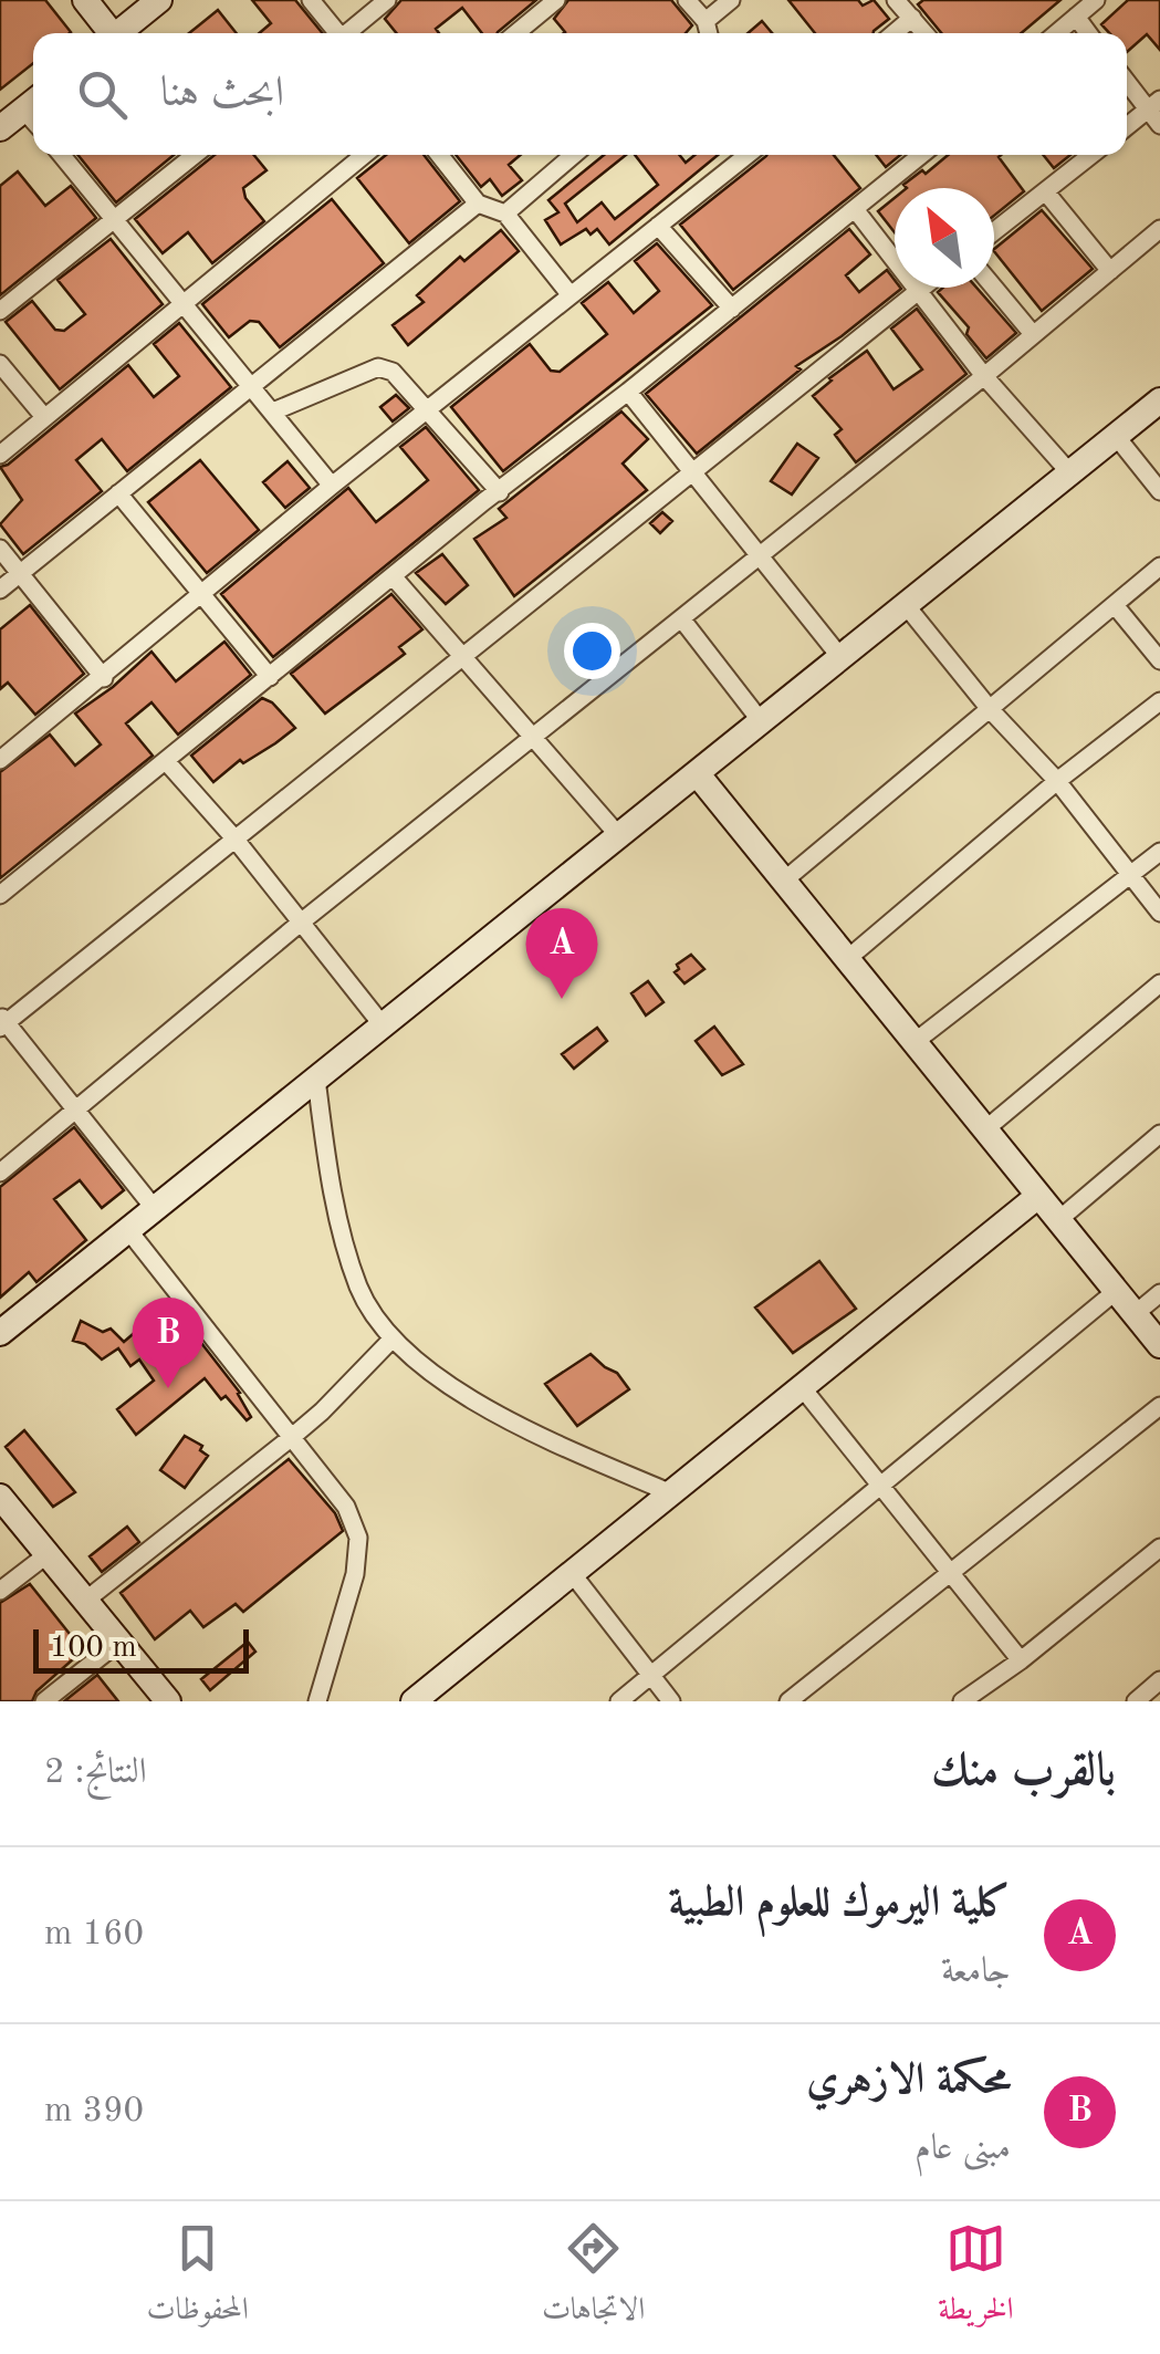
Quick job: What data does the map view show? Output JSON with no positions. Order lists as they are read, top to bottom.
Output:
{
  "scale_bar": "100 m",
  "north": "top left",
  "page": {
    "search": "ابحث هنا",
    "pins": ["A", "B"],
    "scale": "100 m",
    "heading": ["بالقرب منك", "النتائج: 2"],
    "list": [
      {
        "mark": "A",
        "name": "كلية اليرموك للعلوم الطبية",
        "note": "جامعة",
        "value": "160 m"
      },
      {
        "mark": "B",
        "name": "محكمة الازهري",
        "note": "مبنى عام",
        "value": "390 m"
      }
    ],
    "nav": ["الخريطة", "الاتجاهات", "المحفوظات"]
  }
}
